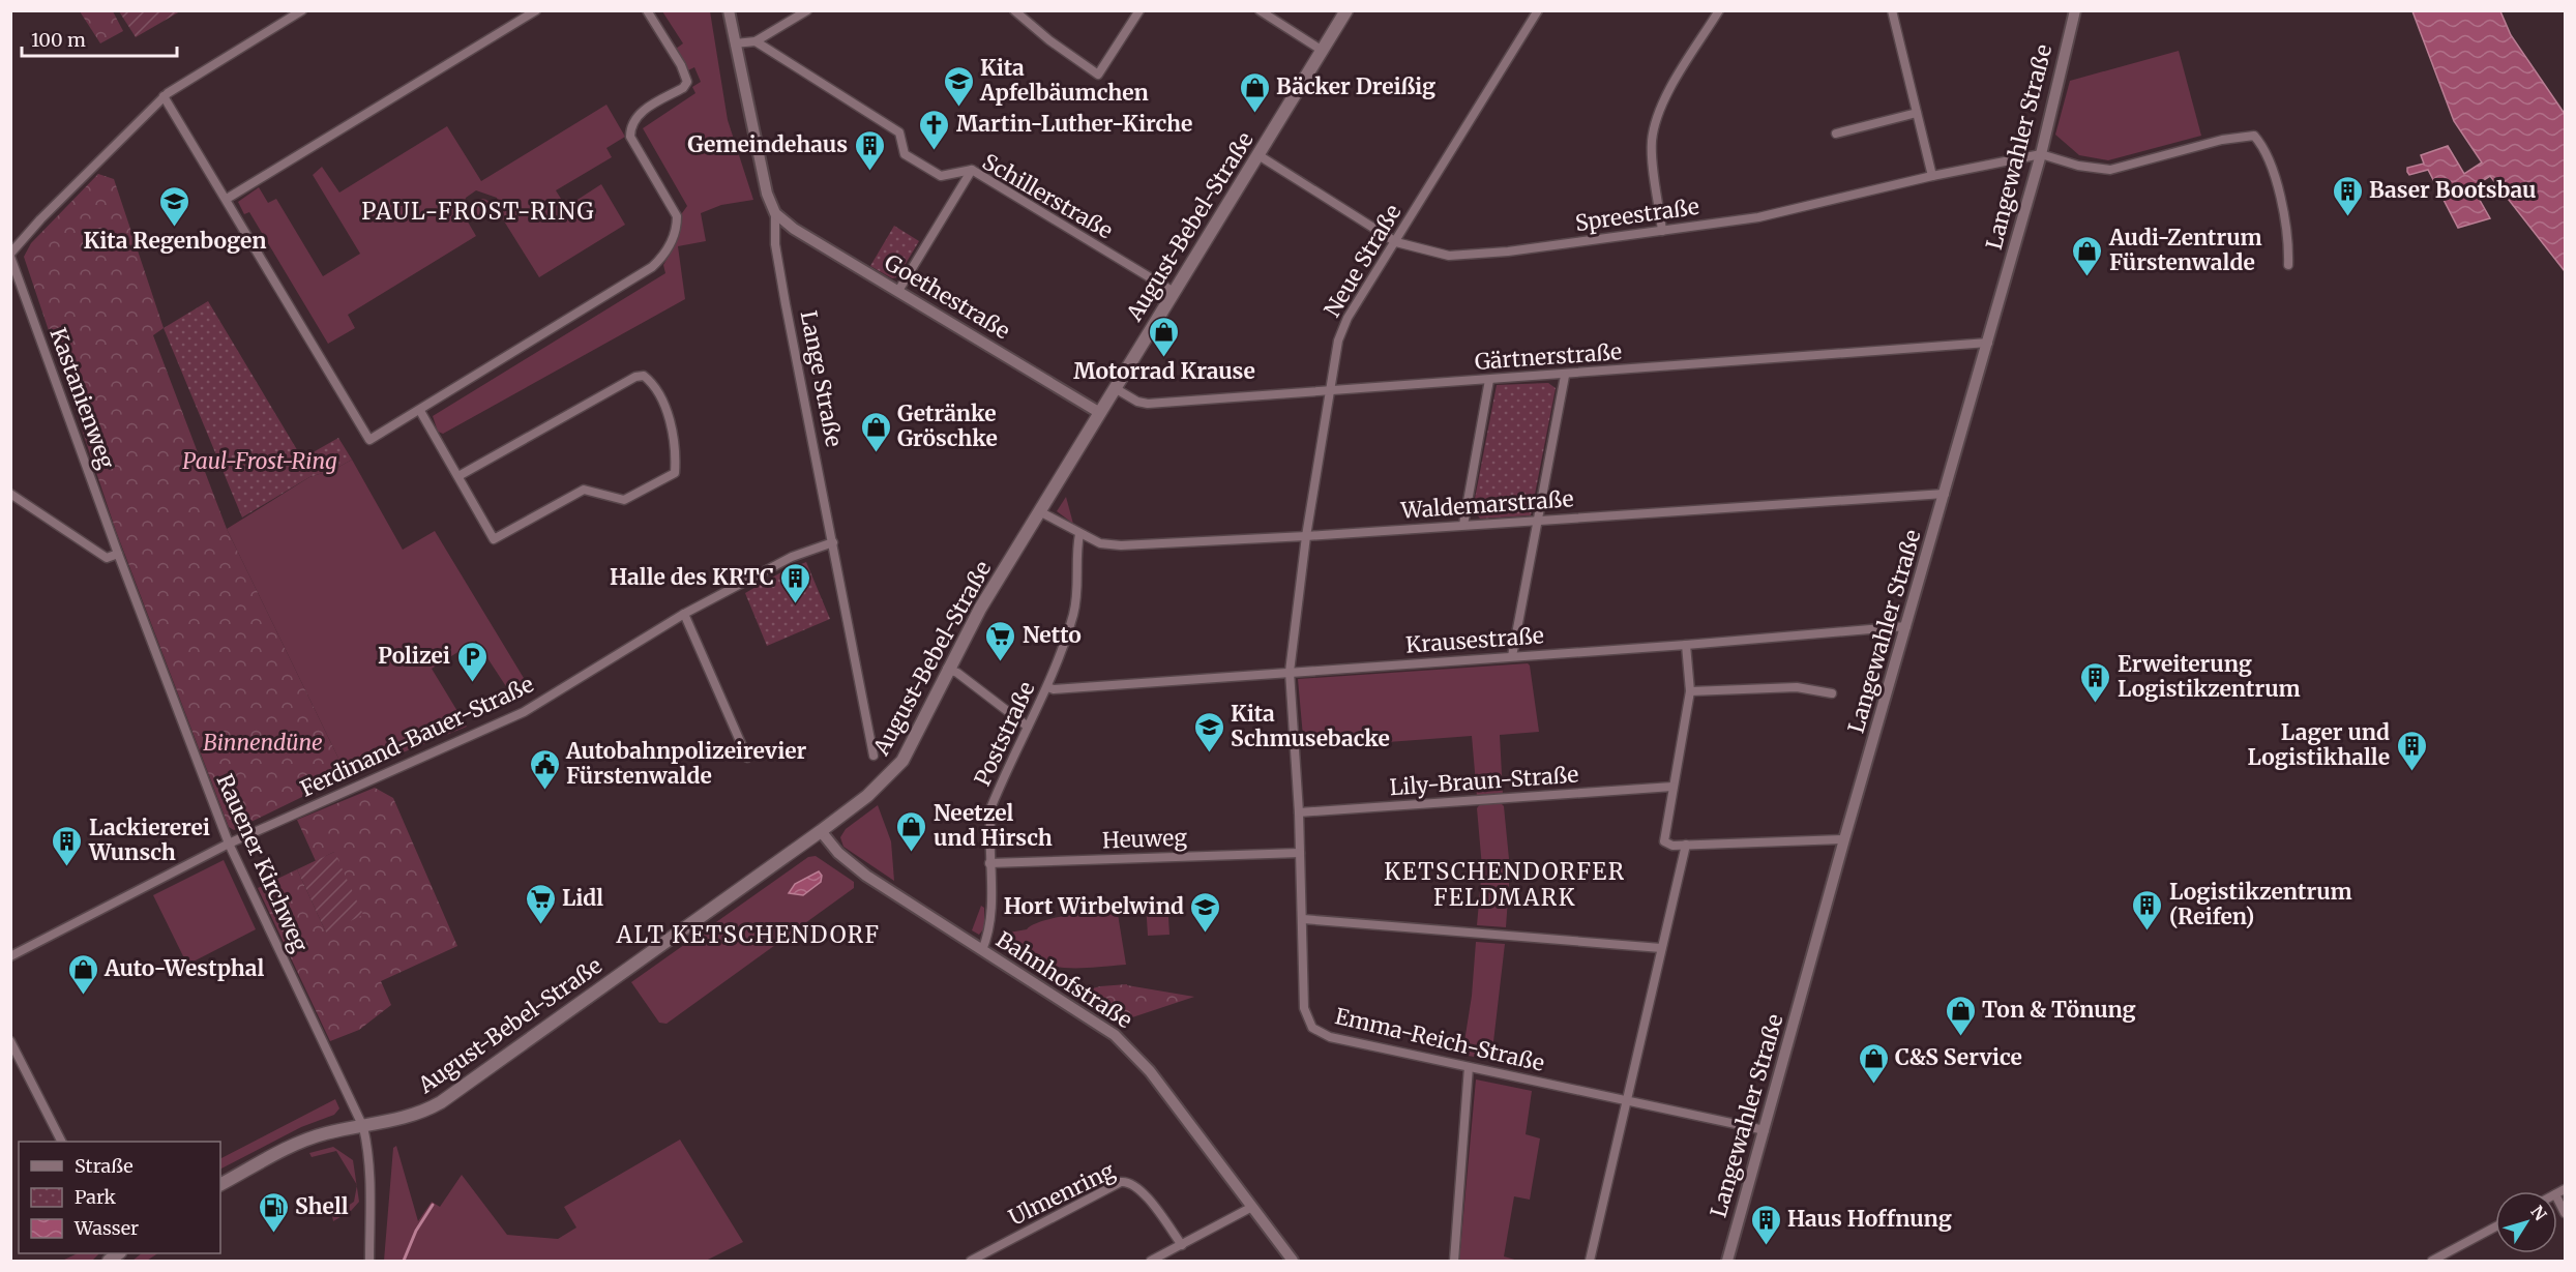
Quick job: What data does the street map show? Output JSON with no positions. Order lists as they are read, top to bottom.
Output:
{
  "streets": {
    "main road": ["August-Bebel-Straße"],
    "street": [
      "Langewahler Straße",
      "Schillerstraße",
      "Spreestraße",
      "Neue Straße",
      "Goethestraße",
      "Gärtnerstraße",
      "Lange Straße",
      "Kastanienweg",
      "Waldemarstraße",
      "Krausestraße",
      "Poststraße",
      "Ferdinand-Bauer-Straße",
      "Lily-Braun-Straße",
      "Heuweg",
      "Rauener Kirchweg",
      "Bahnhofstraße",
      "Emma-Reich-Straße",
      "Ulmenring"
    ]
  },
  "crossings": [
    ["Langewahler Straße", "Spreestraße"],
    ["Langewahler Straße", "Gärtnerstraße"],
    ["Langewahler Straße", "Waldemarstraße"],
    ["Langewahler Straße", "Krausestraße"],
    ["Langewahler Straße", "Emma-Reich-Straße"],
    ["Schillerstraße", "August-Bebel-Straße"],
    ["Spreestraße", "August-Bebel-Straße"],
    ["Spreestraße", "Neue Straße"],
    ["August-Bebel-Straße", "Goethestraße"],
    ["August-Bebel-Straße", "Gärtnerstraße"],
    ["August-Bebel-Straße", "Waldemarstraße"],
    ["August-Bebel-Straße", "Rauener Kirchweg"],
    ["August-Bebel-Straße", "Bahnhofstraße"],
    ["Neue Straße", "Gärtnerstraße"],
    ["Neue Straße", "Waldemarstraße"],
    ["Neue Straße", "Krausestraße"],
    ["Neue Straße", "Emma-Reich-Straße"],
    ["Goethestraße", "Lange Straße"],
    ["Lange Straße", "Ferdinand-Bauer-Straße"],
    ["Kastanienweg", "Rauener Kirchweg"],
    ["Waldemarstraße", "Poststraße"],
    ["Krausestraße", "Poststraße"],
    ["Krausestraße", "Emma-Reich-Straße"],
    ["Poststraße", "Heuweg"],
    ["Poststraße", "Bahnhofstraße"],
    ["Ferdinand-Bauer-Straße", "Rauener Kirchweg"],
    ["Lily-Braun-Straße", "Emma-Reich-Straße"],
    ["Heuweg", "Emma-Reich-Straße"]
  ],
  "districts": ["PAUL-FROST-RING", "KETSCHENDORFER FELDMARK", "ALT KETSCHENDORF"],
  "parks": ["Paul-Frost-Ring", "Binnendüne"],
  "places": {
    "school or university": [
      "Kita Apfelbäumchen",
      "Kita Regenbogen",
      "Kita Schmusebacke",
      "Hort Wirbelwind"
    ],
    "shop": [
      "Bäcker Dreißig",
      "Audi-Zentrum Fürstenwalde",
      "Motorrad Krause",
      "Getränke Gröschke",
      "Neetzel und Hirsch",
      "Auto-Westphal",
      "Ton & Tönung",
      "C&S Service"
    ],
    "church": ["Martin-Luther-Kirche"],
    "building": [
      "Gemeindehaus",
      "Baser Bootsbau",
      "Halle des KRTC",
      "Erweiterung Logistikzentrum",
      "Lager und Logistikhalle",
      "Lackiererei Wunsch",
      "Logistikzentrum (Reifen)",
      "Haus Hoffnung"
    ],
    "supermarket": ["Netto", "Lidl"],
    "parking": ["Polizei"],
    "public building": ["Autobahnpolizeirevier Fürstenwalde"],
    "fuel station": ["Shell"]
  },
  "legend": ["Straße", "Park", "Wasser"],
  "scale_bar": "100 m",
  "north": "top right"
}
